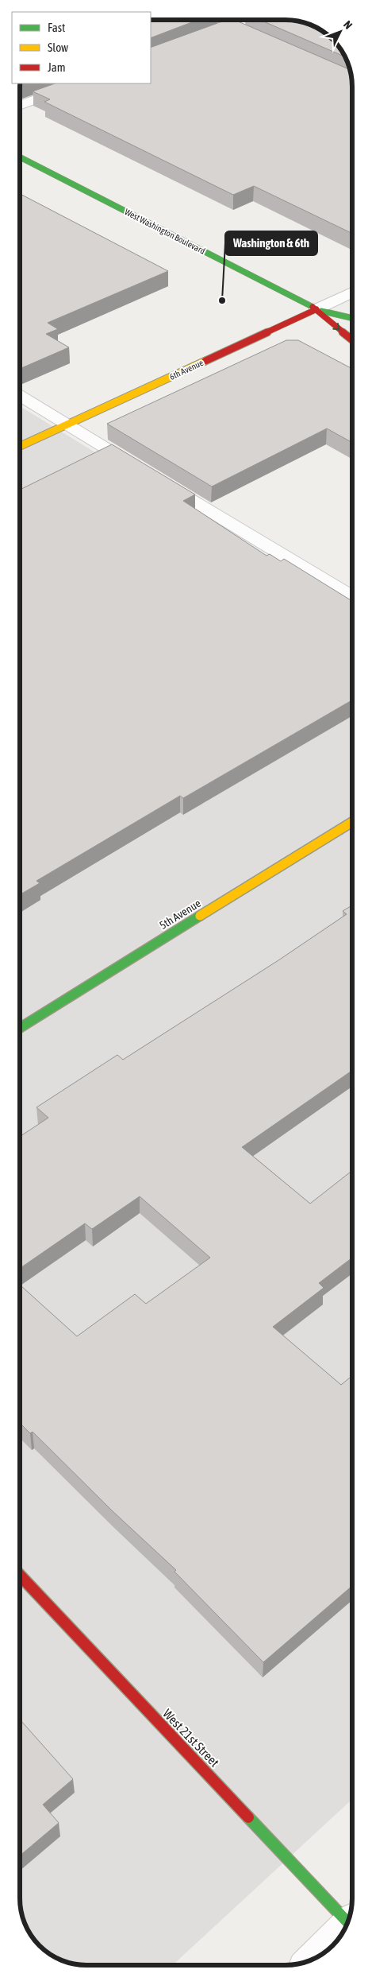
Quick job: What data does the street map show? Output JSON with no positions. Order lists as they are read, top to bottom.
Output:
{
  "streets": {
    "street": [
      "West Washington Boulevard",
      "6th Avenue",
      "5th Avenue",
      "West 21st Street"
    ]
  },
  "crossings": [
    ["West Washington Boulevard", "6th Avenue"]
  ],
  "places": ["Washington & 6th"],
  "legend": ["Fast", "Slow", "Jam"],
  "north": "top right"
}
